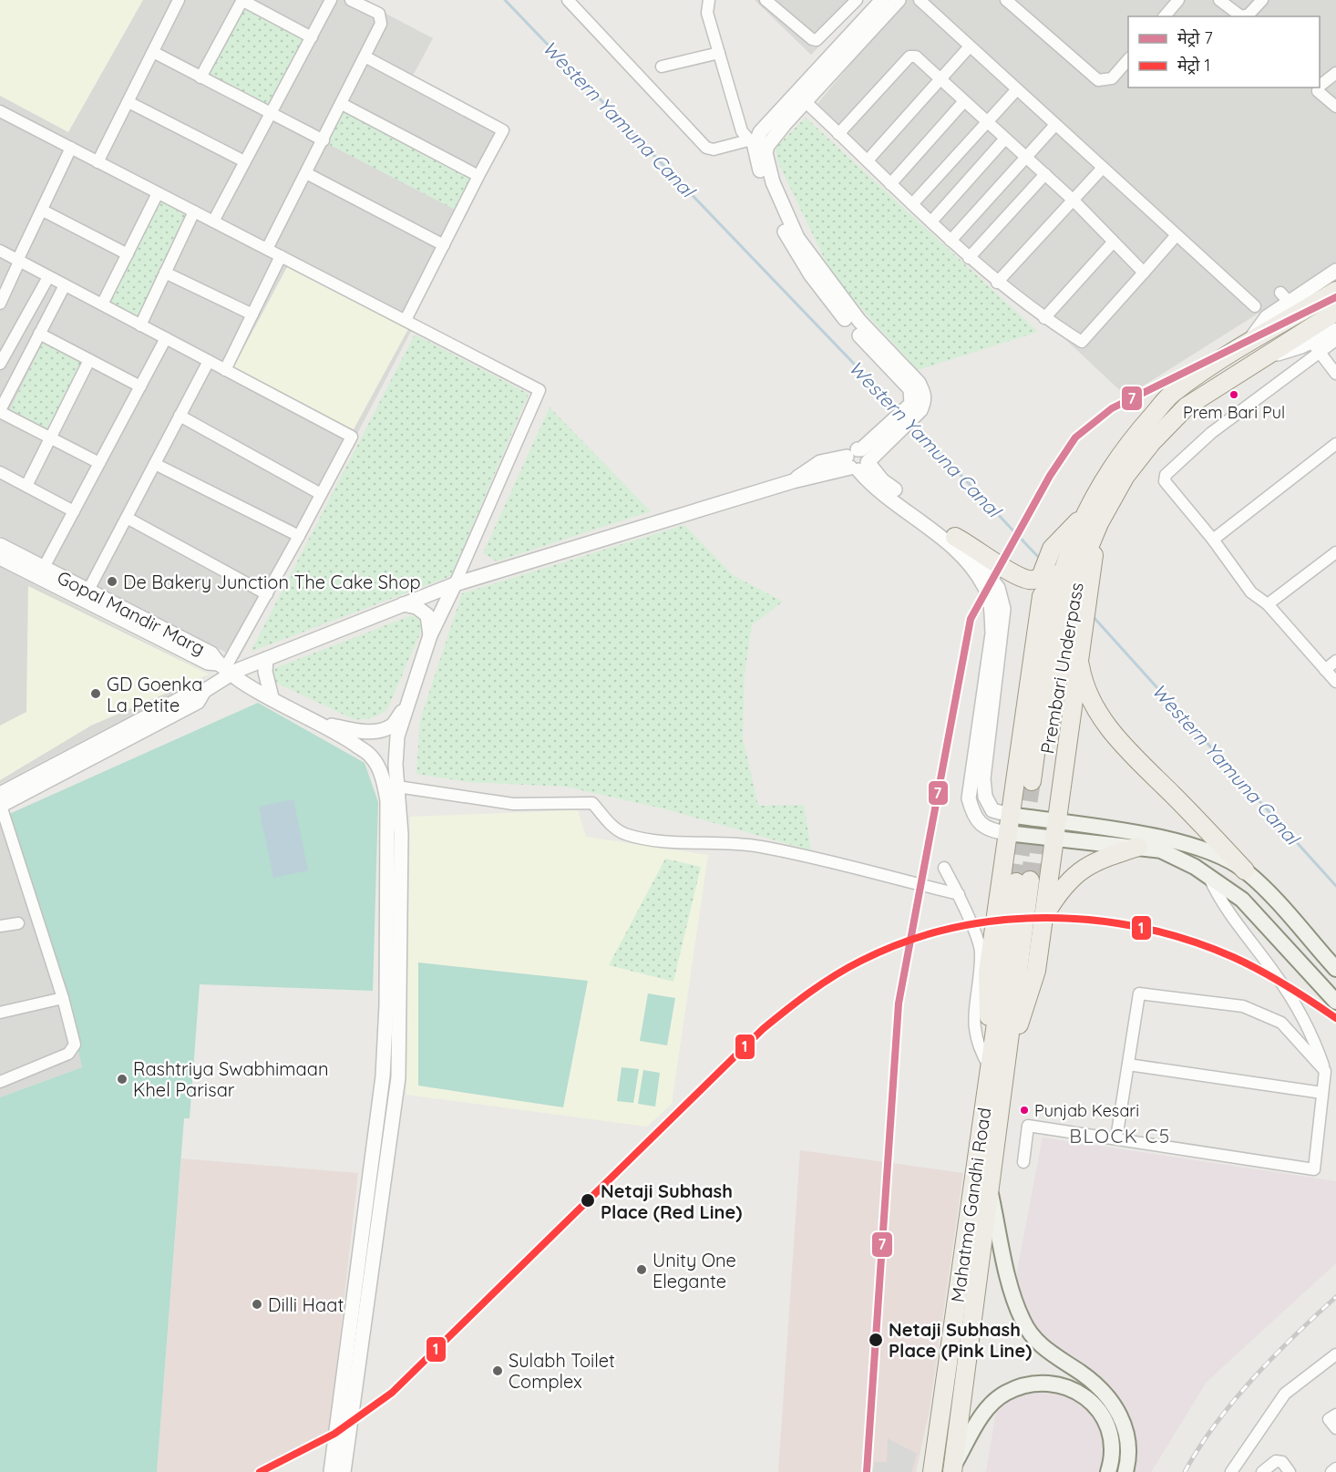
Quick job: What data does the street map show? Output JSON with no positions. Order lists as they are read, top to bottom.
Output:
{
  "streets": {
    "main road": ["Prembari Underpass", "Mahatma Gandhi Road"],
    "street": ["Gopal Mandir Marg"]
  },
  "districts": ["BLOCK C5"],
  "water": ["Western Yamuna Canal"],
  "places": [
    "Prem Bari Pul",
    "De Bakery Junction The Cake Shop",
    "GD Goenka La Petite",
    "Rashtriya Swabhimaan Khel Parisar",
    "Punjab Kesari",
    "Netaji Subhash Place (Red Line)",
    "Unity One Elegante",
    "Dilli Haat",
    "Netaji Subhash Place (Pink Line)",
    "Sulabh Toilet Complex"
  ],
  "lines": ["metro line 7", "metro line 1"],
  "legend": ["मेट्रो 7", "मेट्रो 1"]
}
